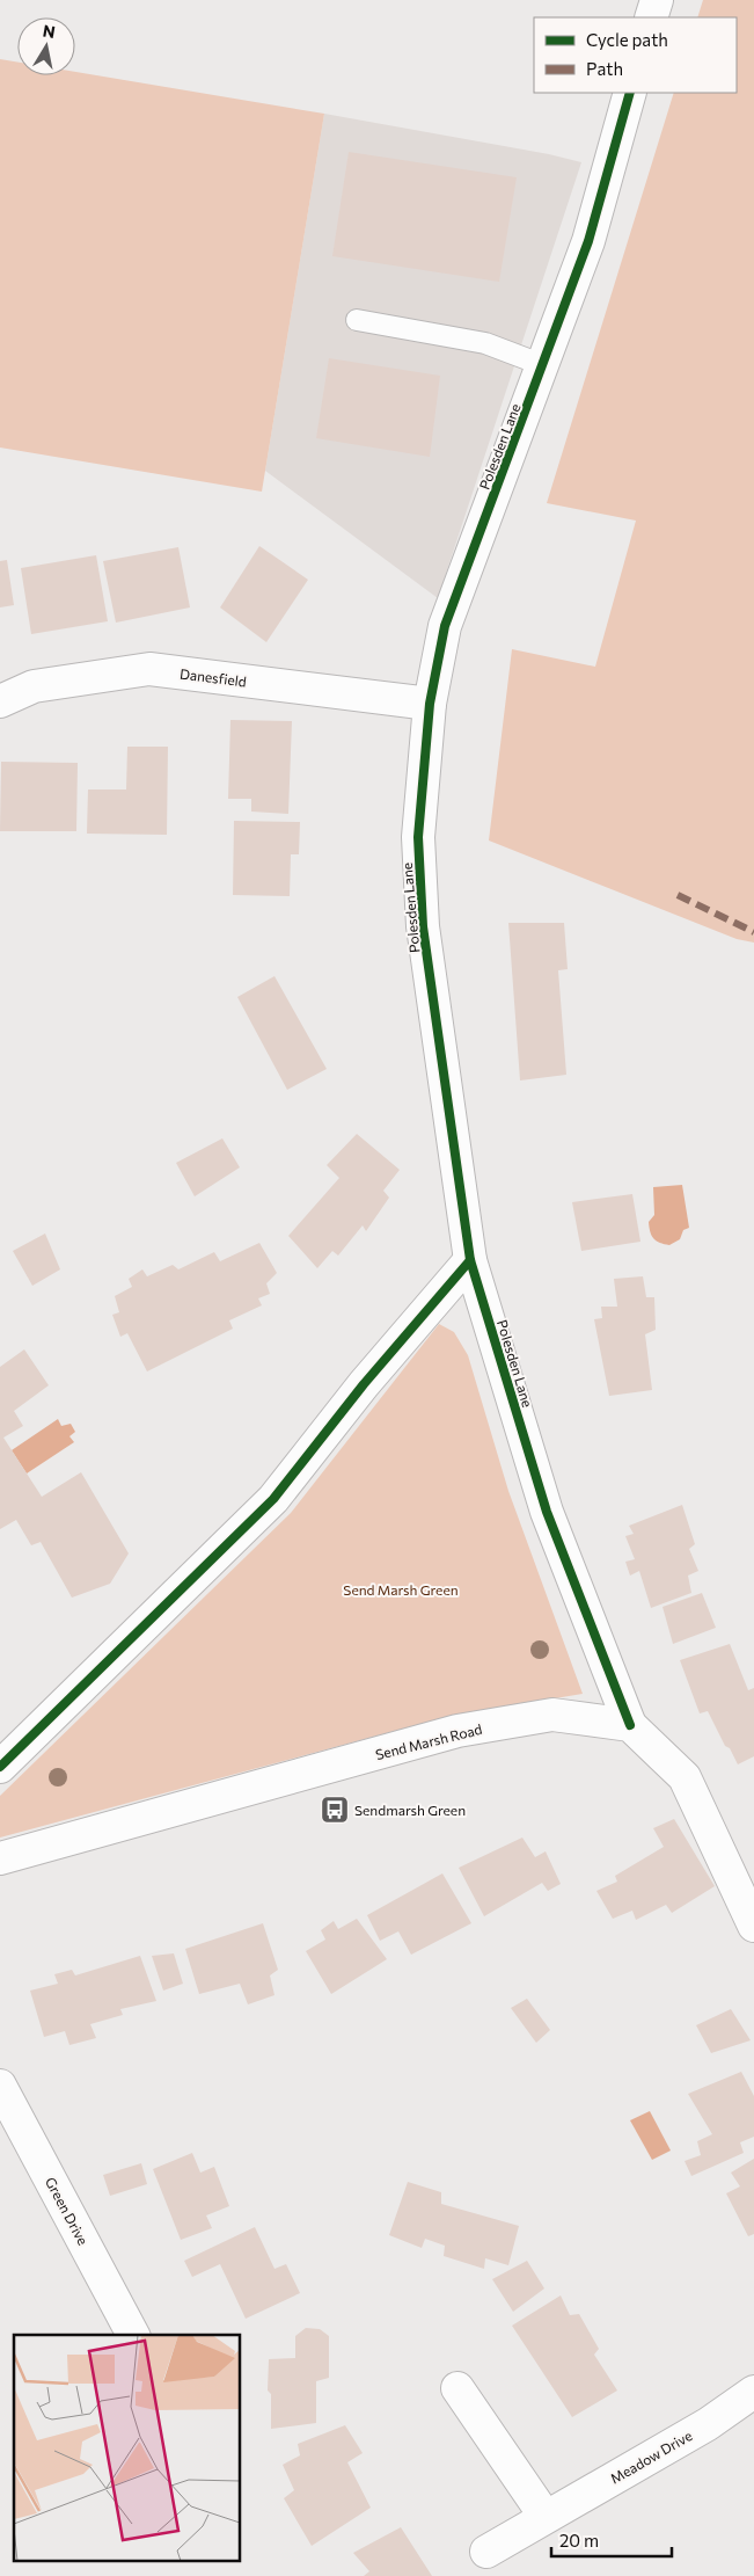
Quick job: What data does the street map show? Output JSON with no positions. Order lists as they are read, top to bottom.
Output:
{
  "streets": {
    "street": [
      "Polesden Lane",
      "Danesfield",
      "Send Marsh Road",
      "Green Drive",
      "Meadow Drive"
    ]
  },
  "crossings": [
    ["Polesden Lane", "Danesfield"],
    ["Polesden Lane", "Send Marsh Road"]
  ],
  "parks": ["Send Marsh Green"],
  "places": {
    "bus stop": ["Sendmarsh Green"]
  },
  "legend": ["Cycle path", "Path"],
  "scale_bar": "20 m",
  "north": "top"
}
